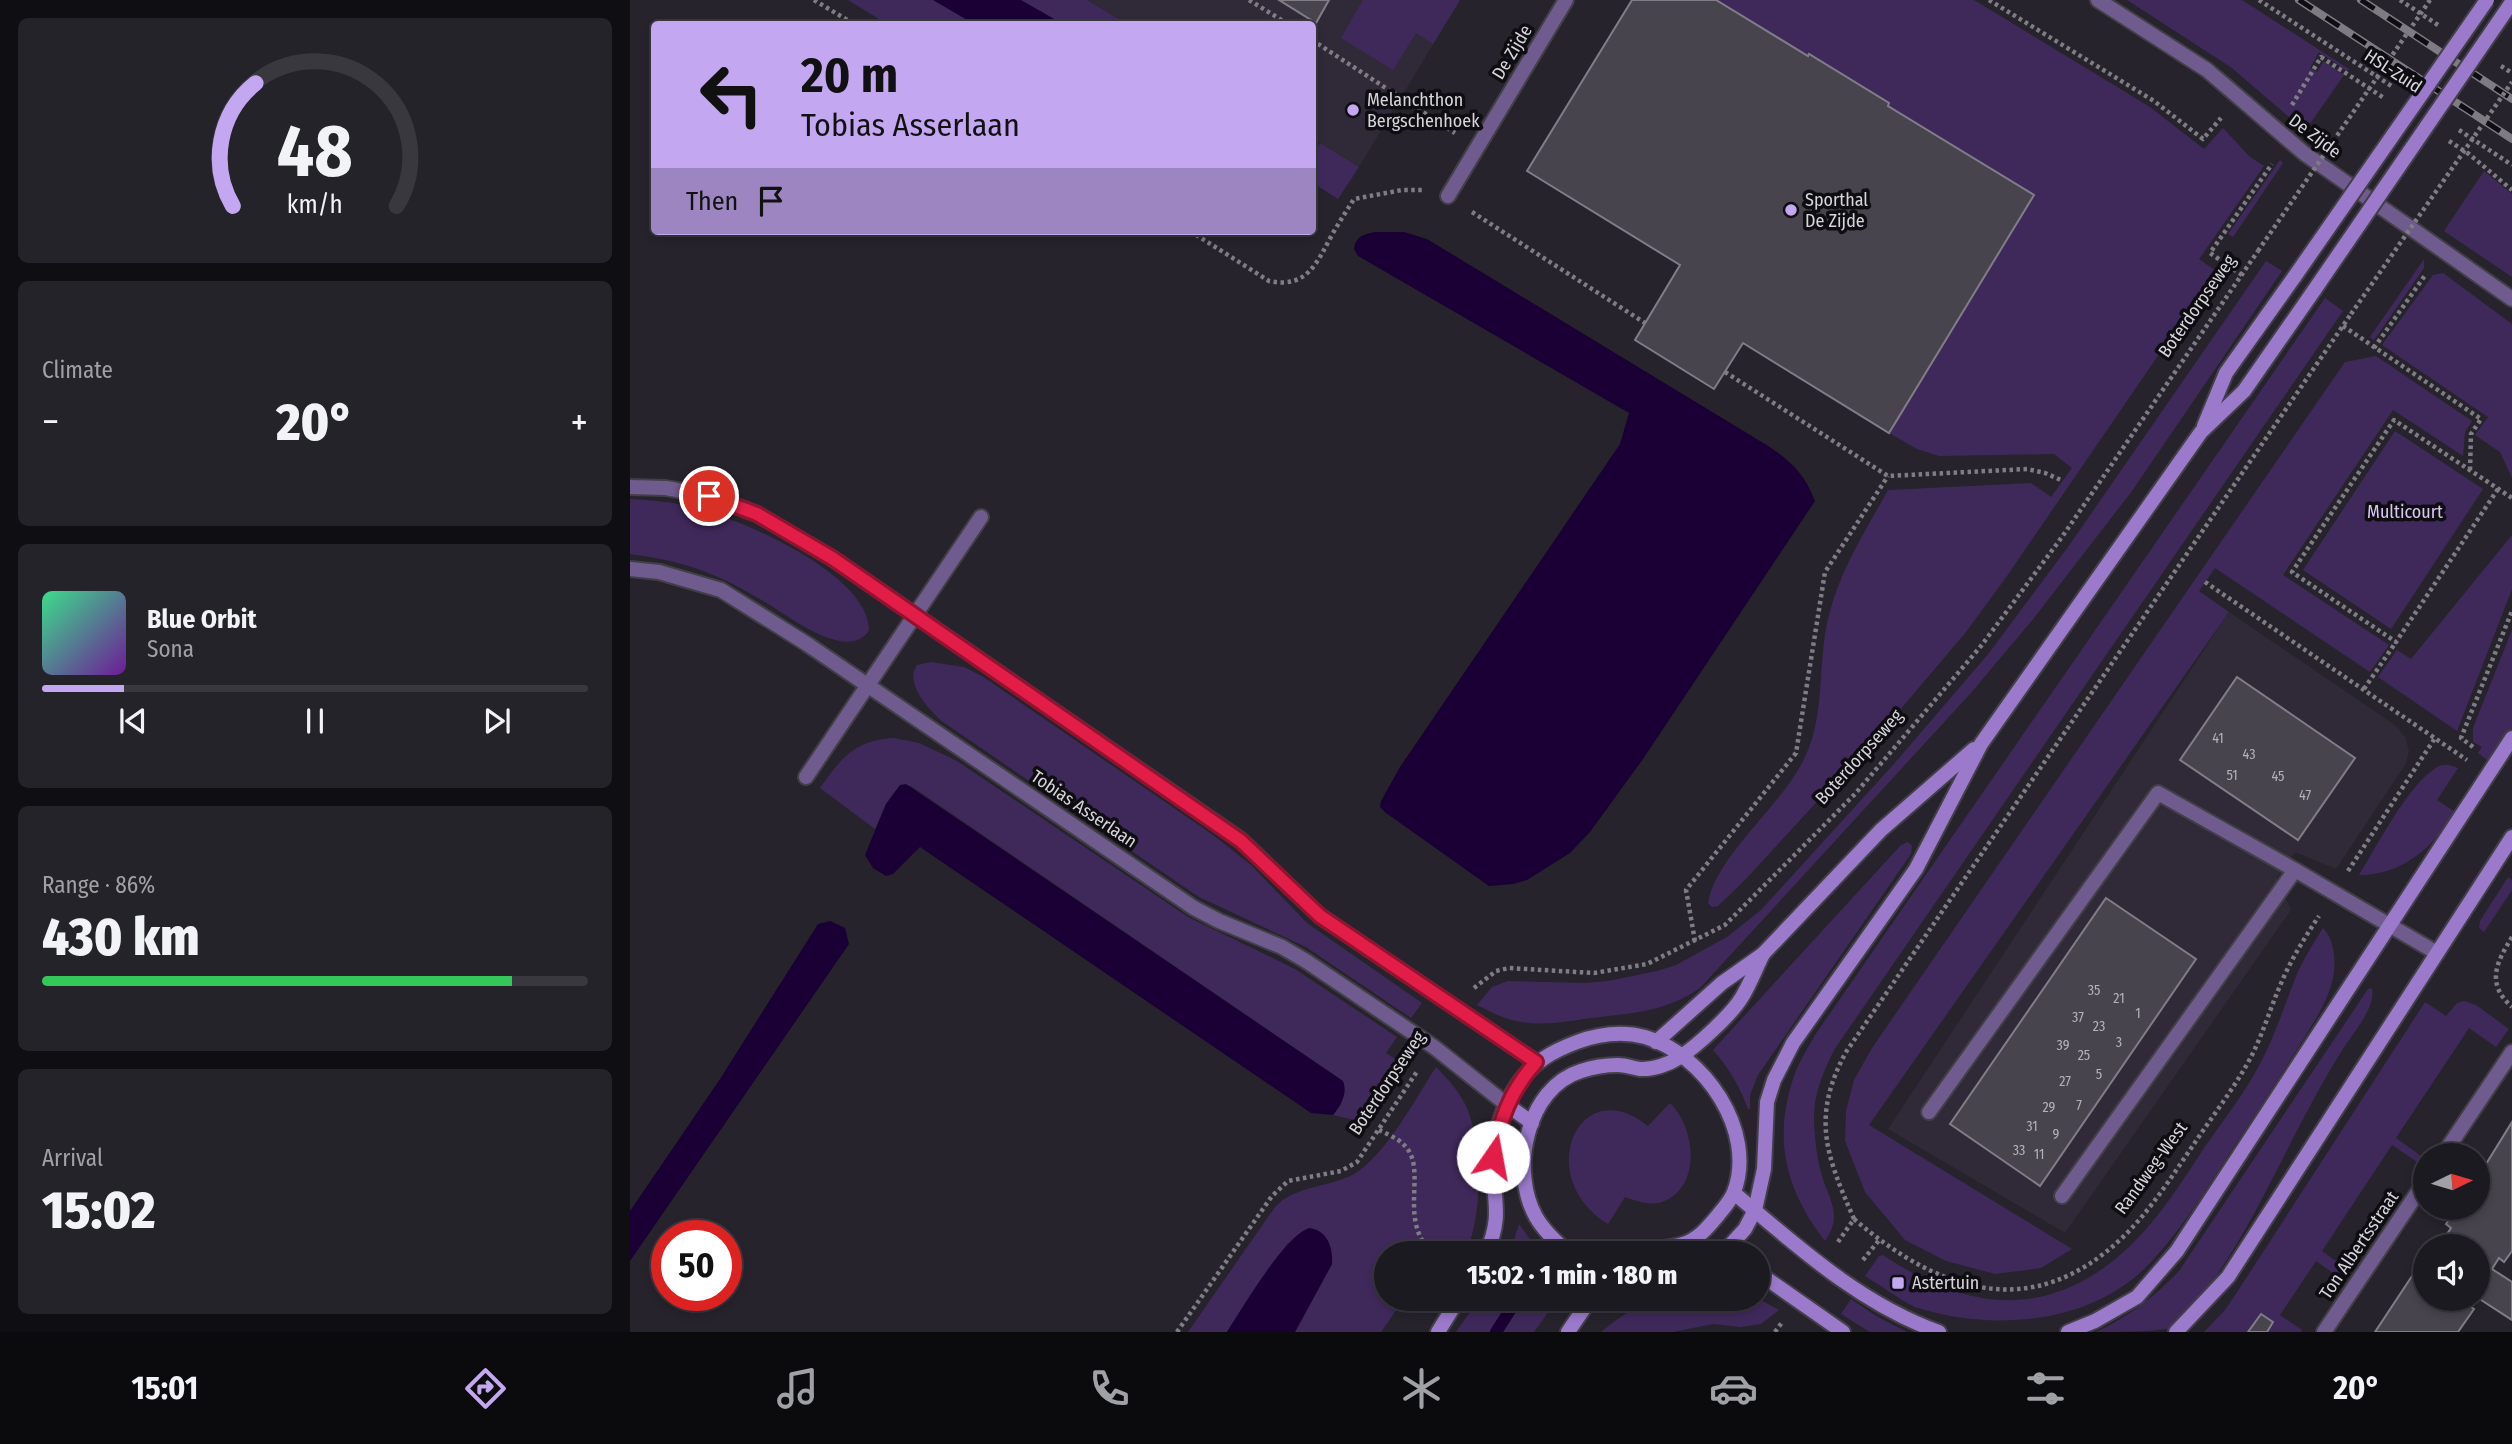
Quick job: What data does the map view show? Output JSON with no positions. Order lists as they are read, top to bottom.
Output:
{
  "streets": {
    "street": ["De Zijde", "Tobias Asserlaan", "Ton Albertsstraat"],
    "path": ["HSL-Zuid", "Boterdorpseweg", "Randweg-West"]
  },
  "crossings": [
    ["Boterdorpseweg", "Tobias Asserlaan"]
  ],
  "parks": ["Multicourt"],
  "places": {
    "other": ["Melanchthon Bergschenhoek", "Sporthal De Zijde"],
    "transit": ["Astertuin"]
  },
  "house_numbers": [
    "41",
    "43",
    "51",
    "45",
    "47",
    "35",
    "21",
    "1",
    "37",
    "23",
    "3",
    "39",
    "25",
    "5",
    "27",
    "7",
    "29",
    "31",
    "9",
    "33",
    "11"
  ],
  "north": "right",
  "page": {
    "turn": ["20 m", "Tobias Asserlaan"],
    "then": "Then",
    "tile": [
      "Climate",
      ["Range · 86%", "430 km"],
      ["Arrival", "15:02"]
    ],
    "heat": ["−", "20°", "+"],
    "song": ["Blue Orbit", "Sona"],
    "limit": "50",
    "trip": "15:02 · 1 min · 180 m",
    "tabs": ["15:01", "20°"],
    "gauge": ["48", "km/h"]
  }
}
